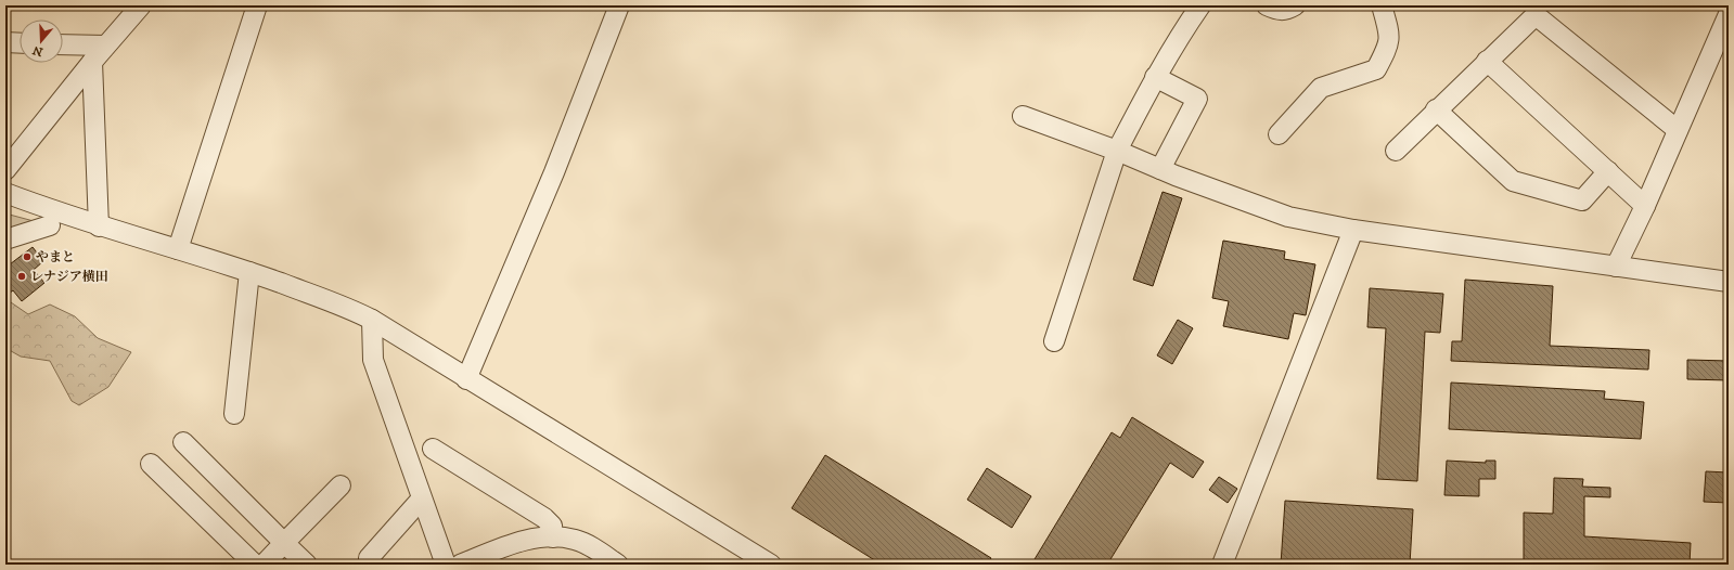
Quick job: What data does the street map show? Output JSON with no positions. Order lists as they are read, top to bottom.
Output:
{
  "places": ["やまと", "レナジア横田"],
  "north": "bottom"
}
